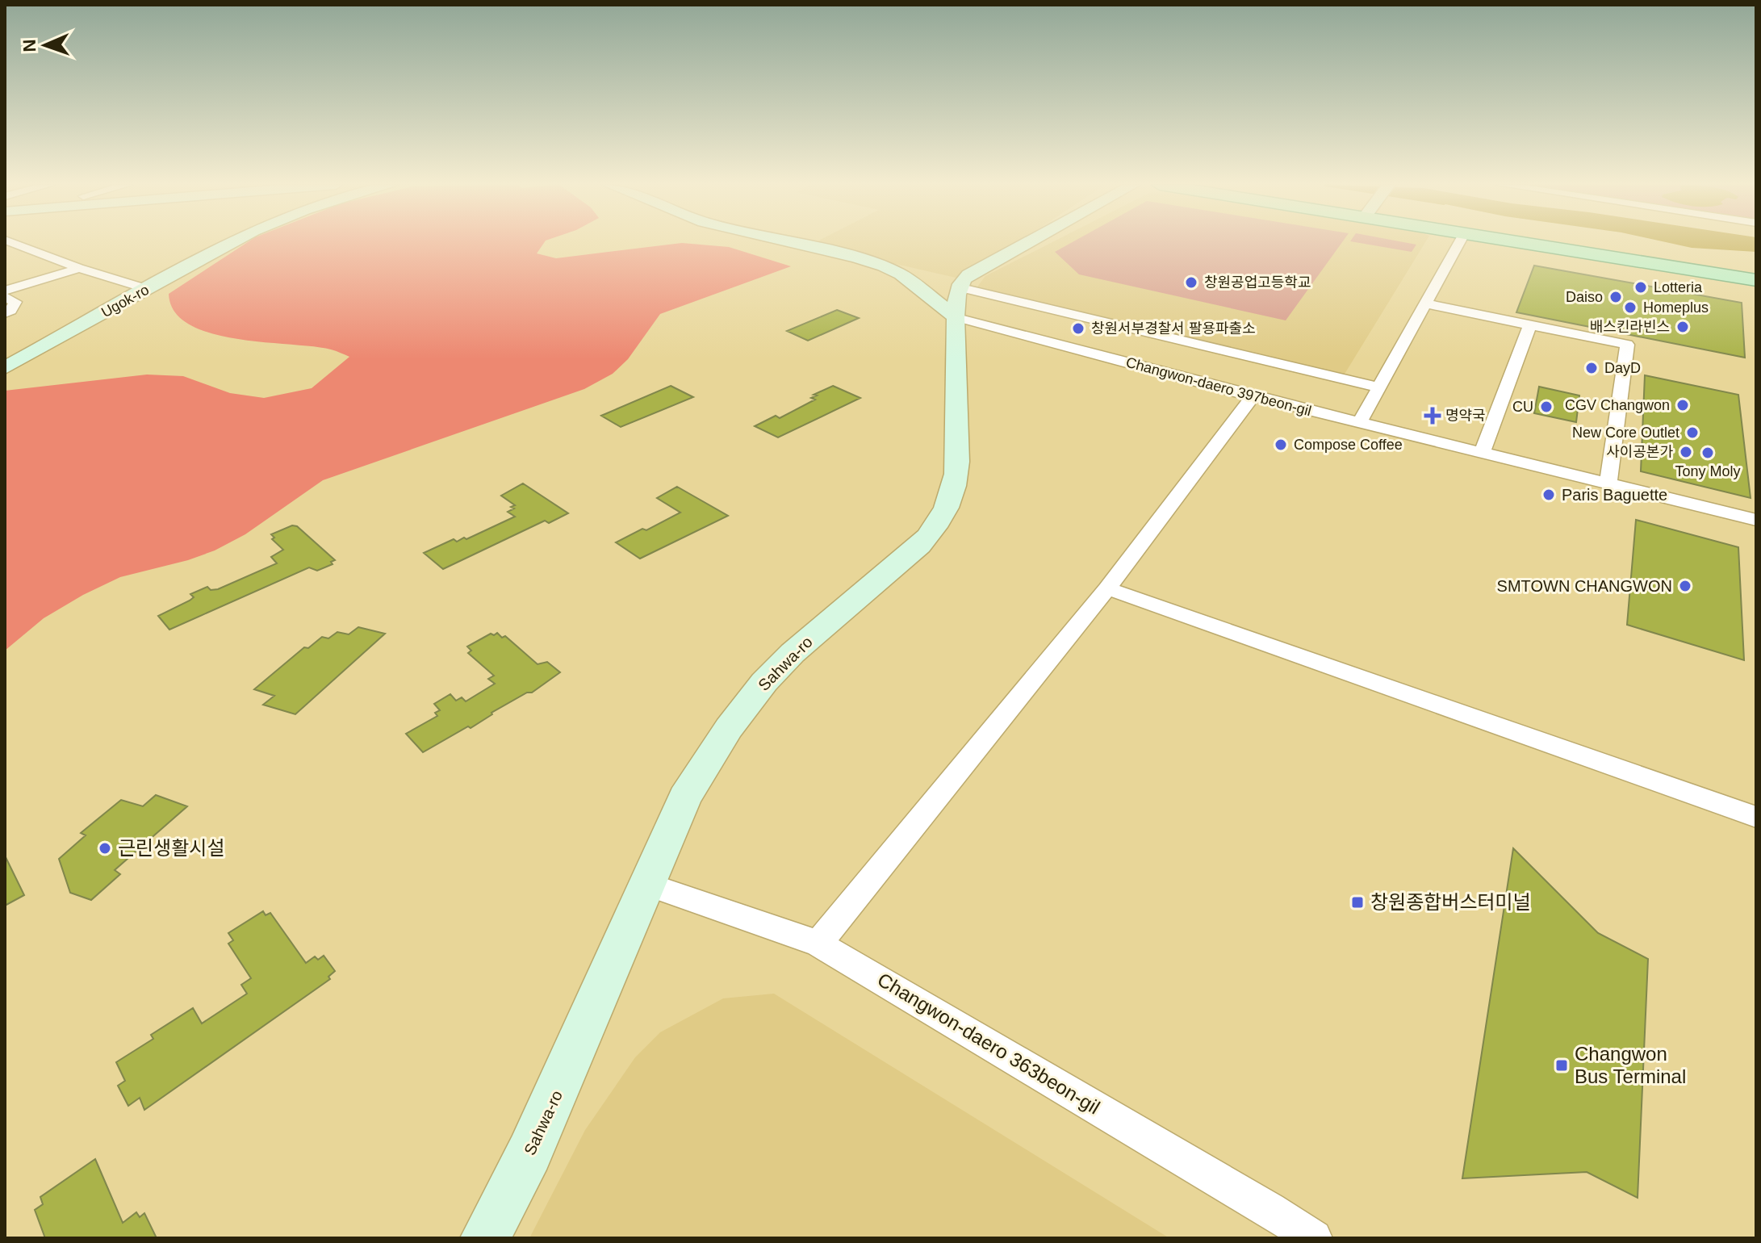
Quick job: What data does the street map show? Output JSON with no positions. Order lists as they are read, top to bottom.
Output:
{
  "streets": {
    "street": [
      "Ugok-ro",
      "Changwon-daero 397beon-gil",
      "Sahwa-ro",
      "Changwon-daero 363beon-gil"
    ]
  },
  "crossings": [
    ["Changwon-daero 397beon-gil", "Sahwa-ro"],
    ["Sahwa-ro", "Changwon-daero 363beon-gil"]
  ],
  "places": {
    "other": [
      "창원공업고등학교",
      "Lotteria",
      "Daiso",
      "Homeplus",
      "배스킨라빈스",
      "창원서부경찰서 팔용파출소",
      "DayD",
      "CGV Changwon",
      "CU",
      "New Core Outlet",
      "Compose Coffee",
      "사이공본가",
      "Tony Moly",
      "Paris Baguette",
      "SMTOWN CHANGWON",
      "근린생활시설"
    ],
    "health": ["명약국"],
    "transit": ["창원종합버스터미널", "Changwon Bus Terminal"]
  },
  "north": "left"
}
